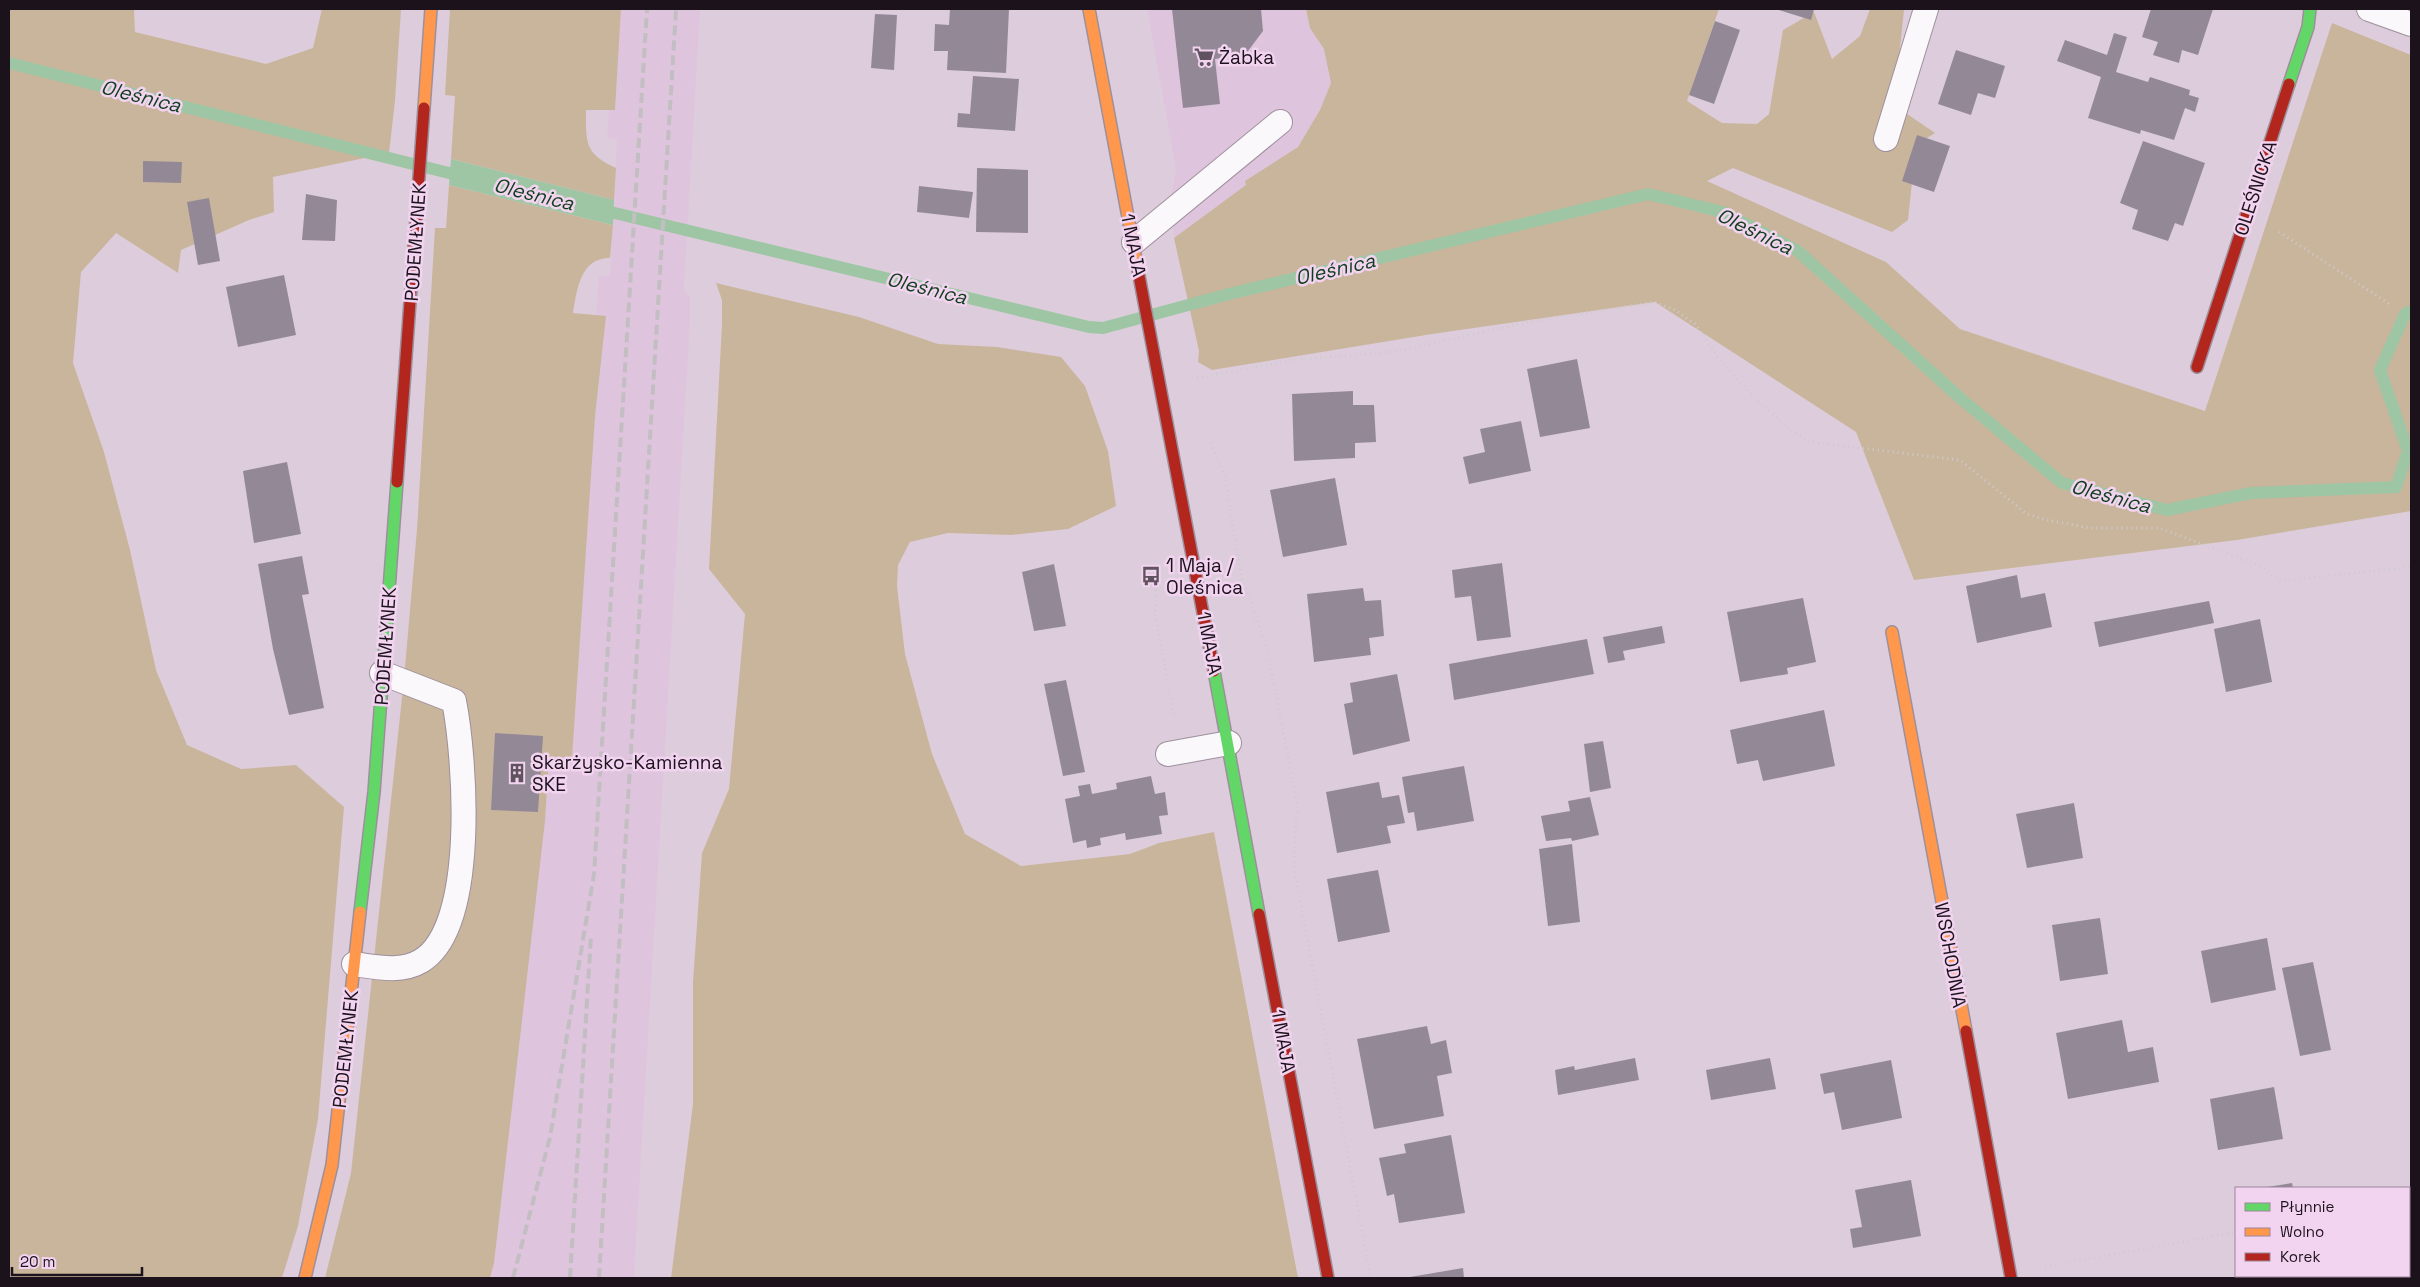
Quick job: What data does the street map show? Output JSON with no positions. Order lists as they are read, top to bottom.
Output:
{
  "streets": {
    "street": [
      "OLEŚNICKA",
      "PODEMŁYNEK",
      "1 MAJA",
      "WSCHODNIA"
    ]
  },
  "water": ["Oleśnica"],
  "places": {
    "supermarket": ["Żabka"],
    "bus stop": ["1 Maja / Oleśnica"],
    "building": ["Skarżysko-Kamienna SKE"]
  },
  "legend": ["Płynnie", "Wolno", "Korek"],
  "scale_bar": "20 m"
}
